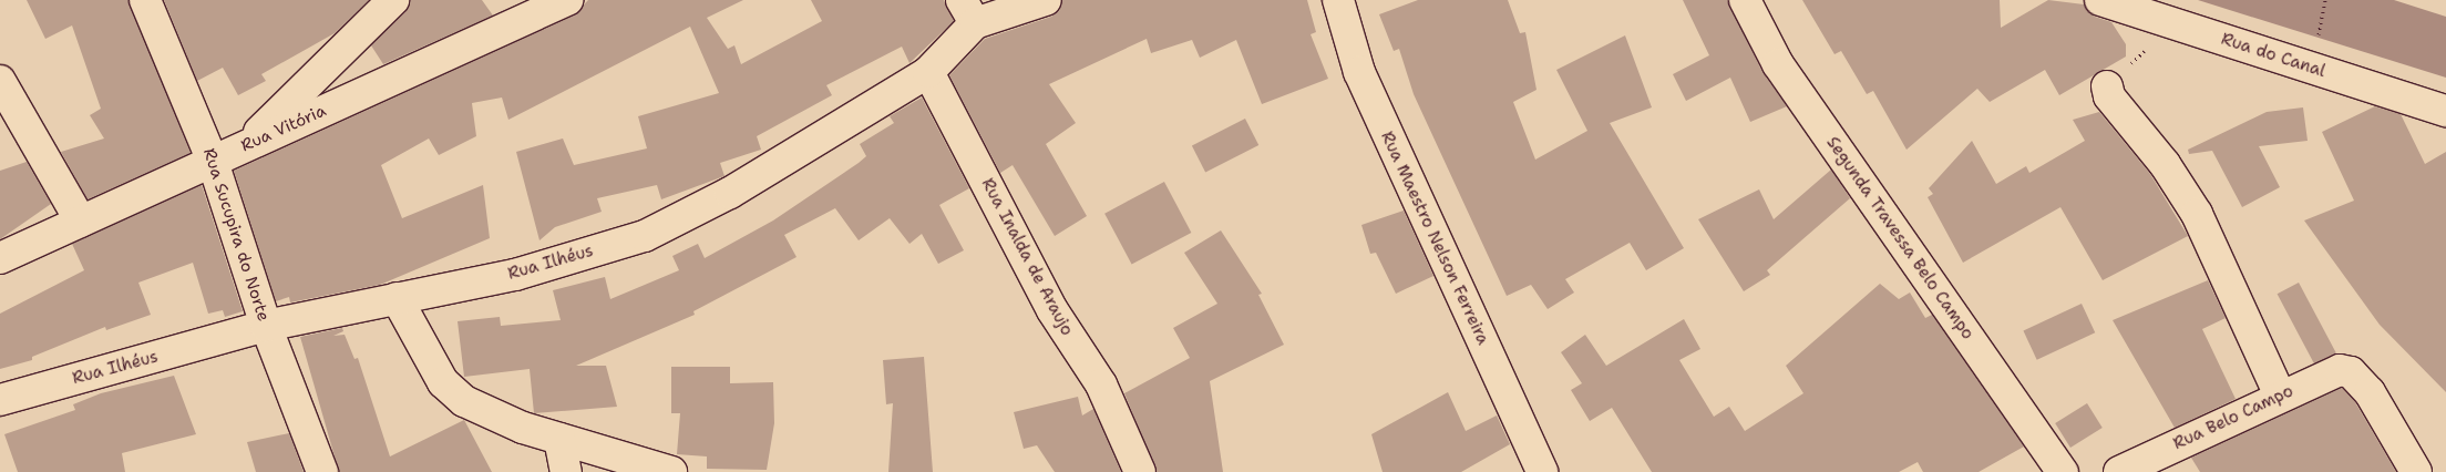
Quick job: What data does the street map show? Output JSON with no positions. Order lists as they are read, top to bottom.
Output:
{
  "streets": {
    "street": [
      "Rua do Canal",
      "Rua Vitória",
      "Rua Sucupira do Norte",
      "Rua Maestro Nelson Ferreira",
      "Segunda Travessa Belo Campo",
      "Rua Inalda de Araujo",
      "Rua Ilhéus",
      "Rua Belo Campo"
    ]
  },
  "crossings": [
    ["Rua Vitória", "Rua Sucupira do Norte"],
    ["Rua Sucupira do Norte", "Rua Ilhéus"],
    ["Rua Inalda de Araujo", "Rua Ilhéus"]
  ]
}
